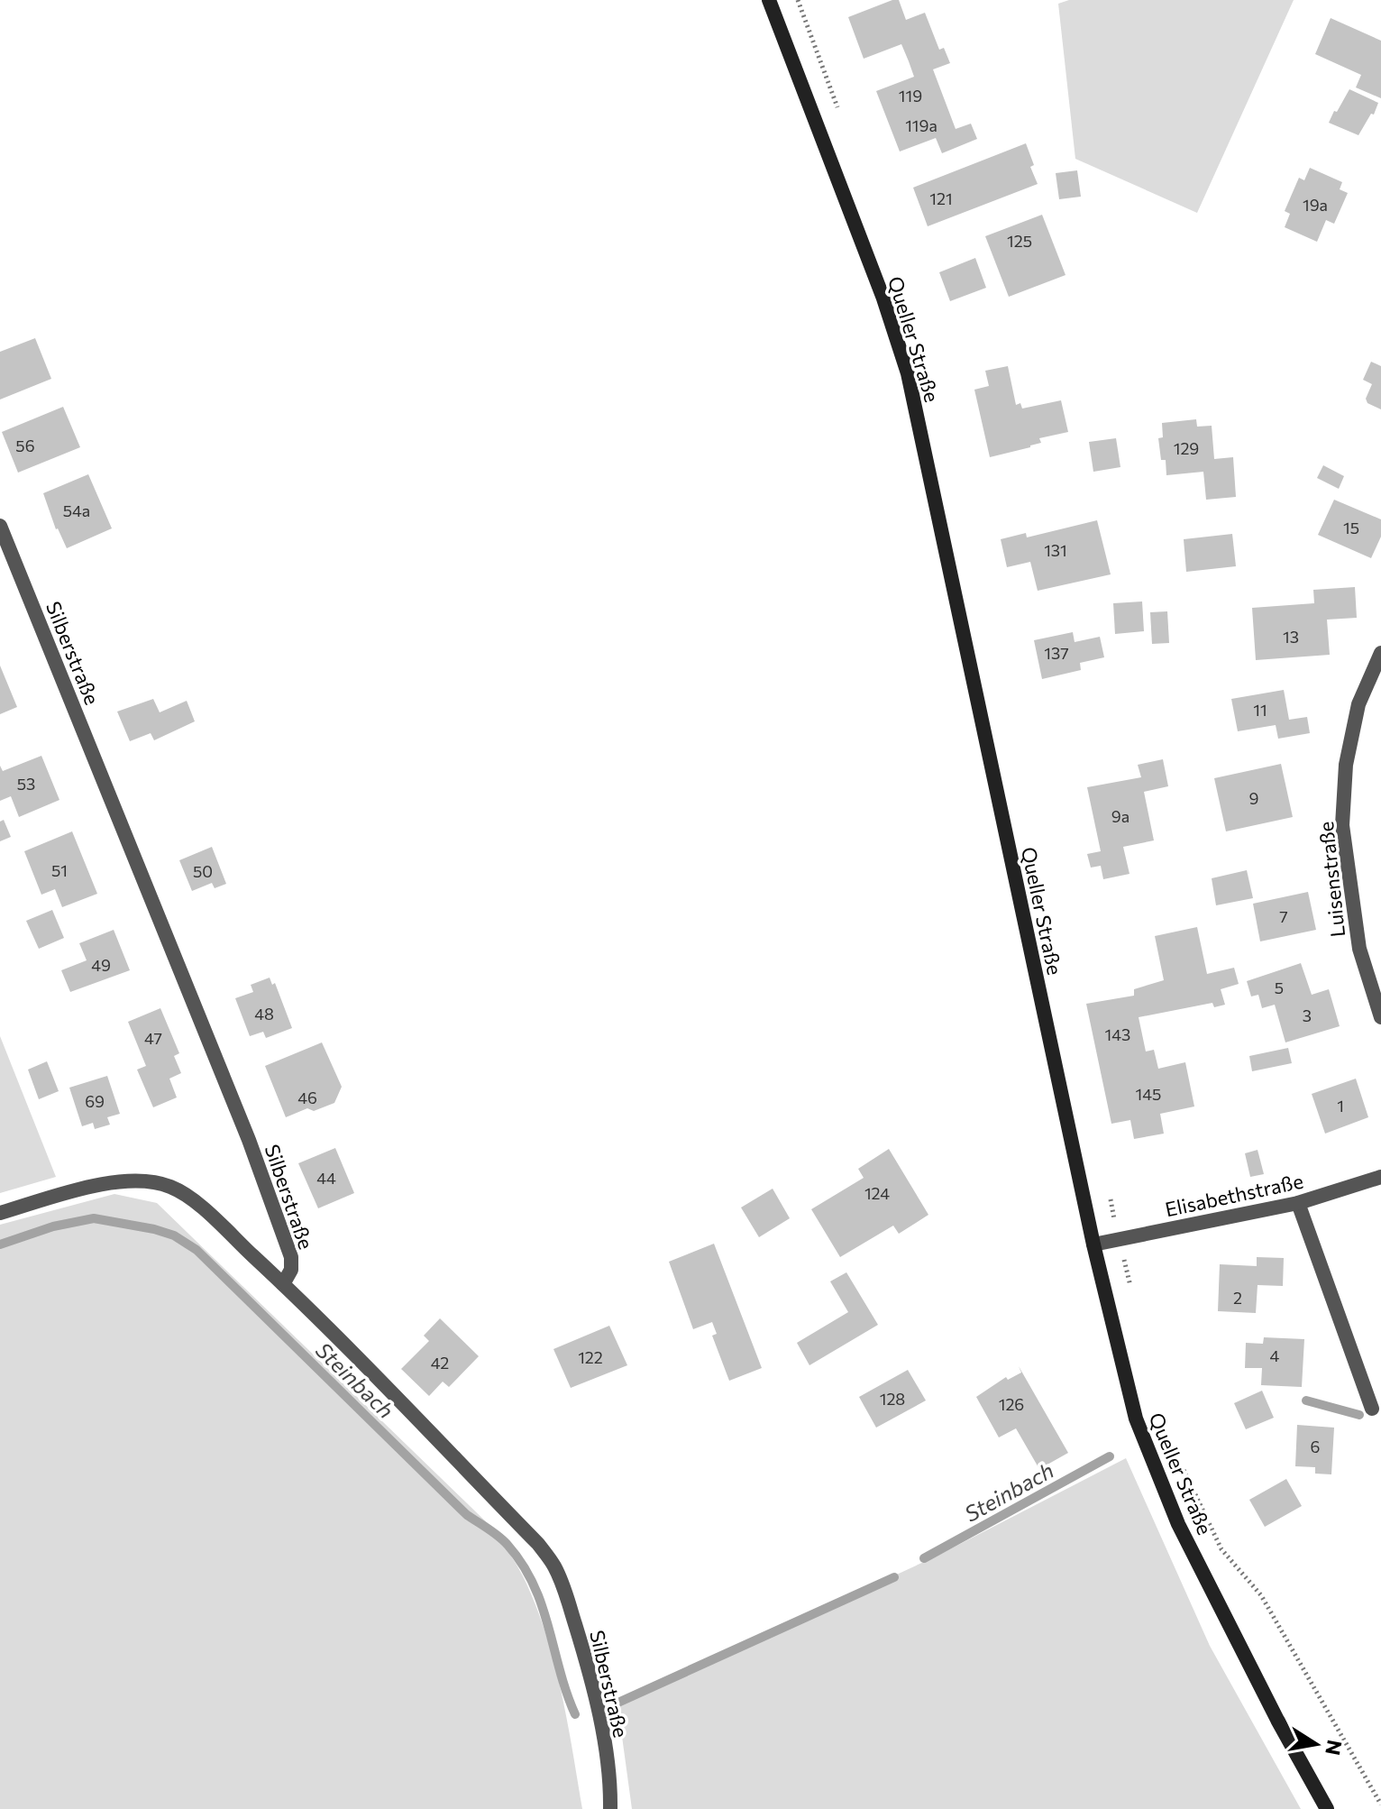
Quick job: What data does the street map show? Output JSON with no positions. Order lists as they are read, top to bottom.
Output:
{
  "streets": {
    "street": [
      "Queller Straße",
      "Silberstraße",
      "Luisenstraße",
      "Elisabethstraße"
    ]
  },
  "crossings": [
    ["Queller Straße", "Elisabethstraße"]
  ],
  "water": ["Steinbach"],
  "house_numbers": [
    "119",
    "119a",
    "121",
    "19a",
    "125",
    "56",
    "129",
    "54a",
    "15",
    "131",
    "13",
    "137",
    "11",
    "53",
    "9",
    "9a",
    "51",
    "50",
    "7",
    "49",
    "5",
    "48",
    "3",
    "143",
    "47",
    "145",
    "46",
    "69",
    "1",
    "44",
    "124",
    "2",
    "4",
    "122",
    "42",
    "128",
    "126",
    "6"
  ],
  "north": "right"
}
